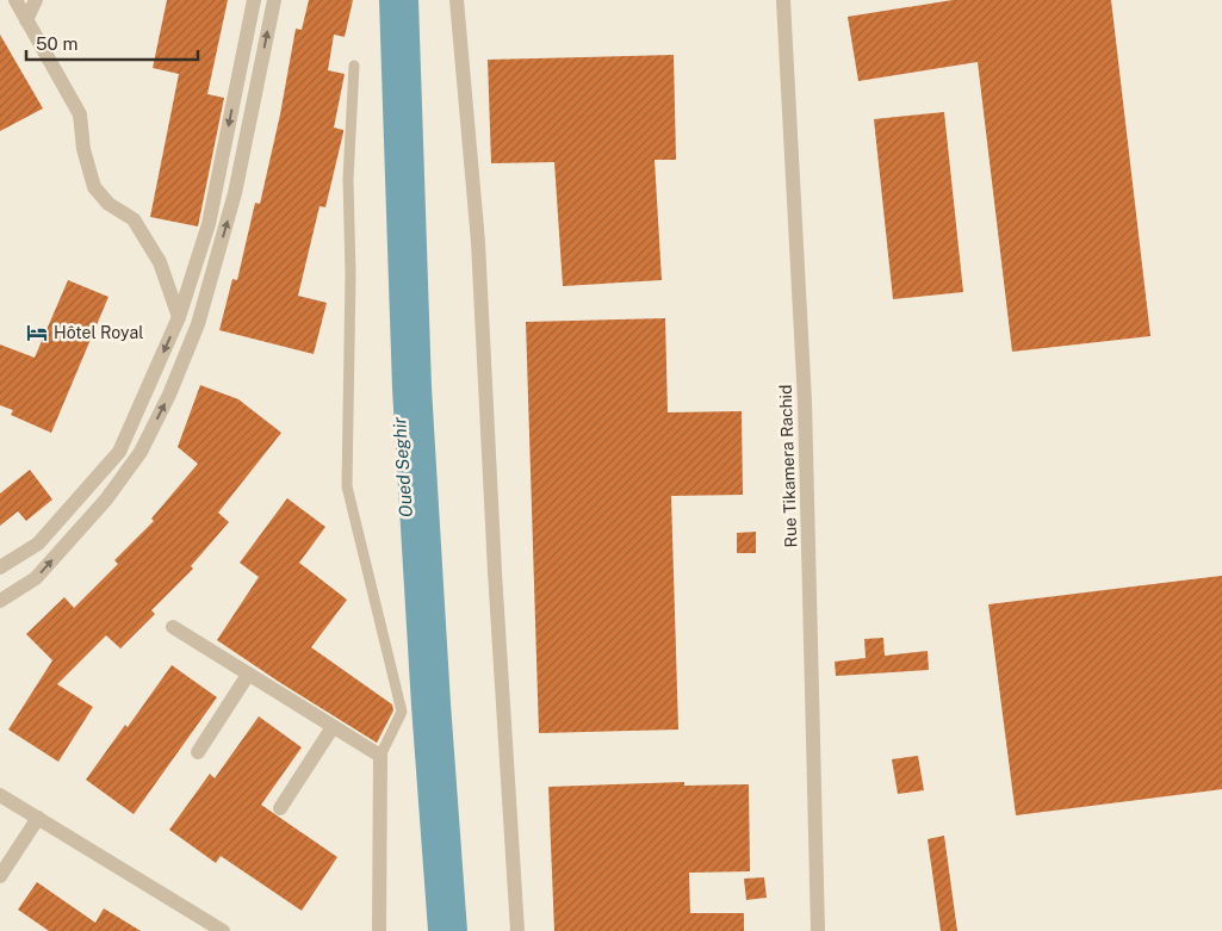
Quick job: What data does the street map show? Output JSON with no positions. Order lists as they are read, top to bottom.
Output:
{
  "streets": {
    "street": ["Rue Tikamera Rachid"]
  },
  "water": ["Oued Seghir"],
  "places": {
    "hotel": ["Hôtel Royal"]
  },
  "scale_bar": "50 m"
}
